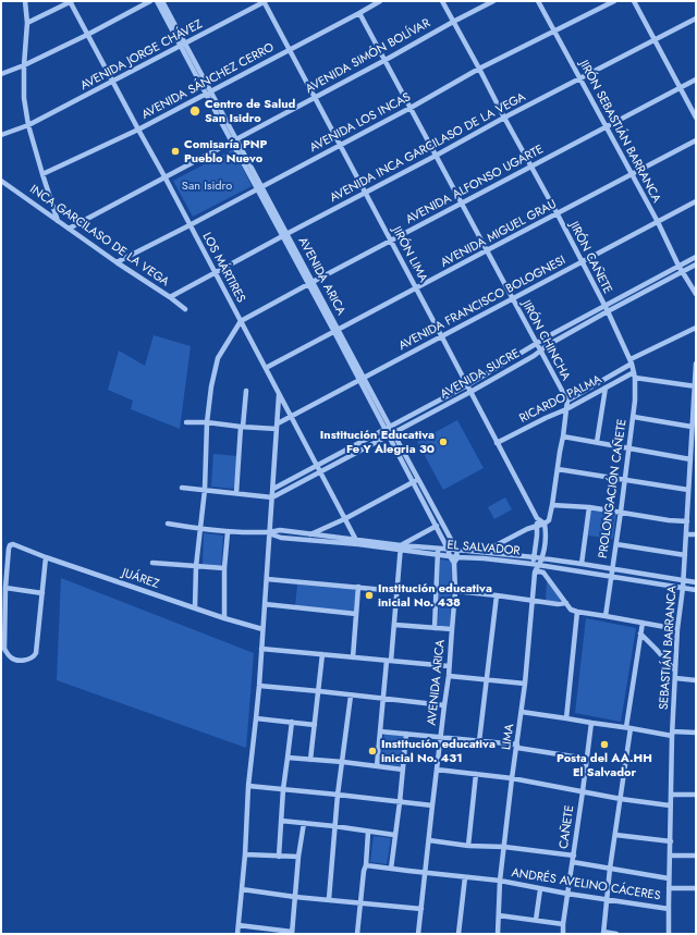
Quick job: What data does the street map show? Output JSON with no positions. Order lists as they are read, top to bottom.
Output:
{
  "streets": {
    "street": [
      "AVENIDA JORGE CHÁVEZ",
      "AVENIDA SIMÓN BOLÍVAR",
      "AVENIDA SÁNCHEZ CERRO",
      "AVENIDA LOS INCAS",
      "JIRÓN SEBASTIÁN BARRANCA",
      "AVENIDA INCA GARCILASO DE LA VEGA",
      "AVENIDA ALFONSO UGARTE",
      "AVENIDA MIGUEL GRAU",
      "INCA GARCILASO DE LA VEGA",
      "JIRÓN LIMA",
      "JIRÓN CAÑETE",
      "LOS MÁRTIRES",
      "AVENIDA ARICA",
      "AVENIDA FRANCISCO BOLOGNESI",
      "JIRÓN CHINCHA",
      "AVENIDA SUCRE",
      "RICARDO PALMA",
      "PROLONGACIÓN CAÑETE",
      "EL SALVADOR",
      "JUÁREZ",
      "SEBASTIÁN BARRANCA",
      "LIMA",
      "CAÑETE",
      "ANDRÉS AVELINO CÁCERES"
    ]
  },
  "crossings": [
    ["AVENIDA JORGE CHÁVEZ", "JIRÓN LIMA"],
    ["AVENIDA JORGE CHÁVEZ", "LOS MÁRTIRES"],
    ["AVENIDA JORGE CHÁVEZ", "AVENIDA ARICA"],
    ["AVENIDA SIMÓN BOLÍVAR", "INCA GARCILASO DE LA VEGA"],
    ["AVENIDA SIMÓN BOLÍVAR", "JIRÓN LIMA"],
    ["AVENIDA SIMÓN BOLÍVAR", "JIRÓN CAÑETE"],
    ["AVENIDA SIMÓN BOLÍVAR", "LOS MÁRTIRES"],
    ["AVENIDA SIMÓN BOLÍVAR", "AVENIDA ARICA"],
    ["AVENIDA SIMÓN BOLÍVAR", "JIRÓN CHINCHA"],
    ["AVENIDA SÁNCHEZ CERRO", "JIRÓN LIMA"],
    ["AVENIDA SÁNCHEZ CERRO", "LOS MÁRTIRES"],
    ["AVENIDA SÁNCHEZ CERRO", "AVENIDA ARICA"],
    ["AVENIDA SÁNCHEZ CERRO", "JIRÓN CHINCHA"],
    ["AVENIDA LOS INCAS", "JIRÓN SEBASTIÁN BARRANCA"],
    ["AVENIDA LOS INCAS", "INCA GARCILASO DE LA VEGA"],
    ["AVENIDA LOS INCAS", "JIRÓN LIMA"],
    ["AVENIDA LOS INCAS", "JIRÓN CAÑETE"],
    ["AVENIDA LOS INCAS", "LOS MÁRTIRES"],
    ["AVENIDA LOS INCAS", "AVENIDA ARICA"],
    ["AVENIDA LOS INCAS", "JIRÓN CHINCHA"],
    ["JIRÓN SEBASTIÁN BARRANCA", "AVENIDA INCA GARCILASO DE LA VEGA"],
    ["JIRÓN SEBASTIÁN BARRANCA", "AVENIDA ALFONSO UGARTE"],
    ["JIRÓN SEBASTIÁN BARRANCA", "AVENIDA MIGUEL GRAU"],
    ["JIRÓN SEBASTIÁN BARRANCA", "AVENIDA FRANCISCO BOLOGNESI"],
    ["JIRÓN SEBASTIÁN BARRANCA", "AVENIDA SUCRE"],
    ["AVENIDA INCA GARCILASO DE LA VEGA", "INCA GARCILASO DE LA VEGA"],
    ["AVENIDA INCA GARCILASO DE LA VEGA", "JIRÓN LIMA"],
    ["AVENIDA INCA GARCILASO DE LA VEGA", "JIRÓN CAÑETE"],
    ["AVENIDA INCA GARCILASO DE LA VEGA", "LOS MÁRTIRES"],
    ["AVENIDA INCA GARCILASO DE LA VEGA", "AVENIDA ARICA"],
    ["AVENIDA INCA GARCILASO DE LA VEGA", "JIRÓN CHINCHA"],
    ["AVENIDA ALFONSO UGARTE", "JIRÓN LIMA"],
    ["AVENIDA ALFONSO UGARTE", "JIRÓN CAÑETE"],
    ["AVENIDA ALFONSO UGARTE", "LOS MÁRTIRES"],
    ["AVENIDA ALFONSO UGARTE", "AVENIDA ARICA"],
    ["AVENIDA ALFONSO UGARTE", "JIRÓN CHINCHA"],
    ["AVENIDA MIGUEL GRAU", "JIRÓN LIMA"],
    ["AVENIDA MIGUEL GRAU", "JIRÓN CAÑETE"],
    ["AVENIDA MIGUEL GRAU", "LOS MÁRTIRES"],
    ["AVENIDA MIGUEL GRAU", "AVENIDA ARICA"],
    ["AVENIDA MIGUEL GRAU", "JIRÓN CHINCHA"],
    ["JIRÓN LIMA", "AVENIDA FRANCISCO BOLOGNESI"],
    ["JIRÓN LIMA", "AVENIDA SUCRE"],
    ["JIRÓN LIMA", "RICARDO PALMA"],
    ["JIRÓN CAÑETE", "AVENIDA FRANCISCO BOLOGNESI"],
    ["JIRÓN CAÑETE", "AVENIDA SUCRE"],
    ["JIRÓN CAÑETE", "RICARDO PALMA"],
    ["JIRÓN CAÑETE", "PROLONGACIÓN CAÑETE"],
    ["LOS MÁRTIRES", "AVENIDA FRANCISCO BOLOGNESI"],
    ["LOS MÁRTIRES", "AVENIDA SUCRE"],
    ["LOS MÁRTIRES", "EL SALVADOR"],
    ["AVENIDA ARICA", "AVENIDA FRANCISCO BOLOGNESI"],
    ["AVENIDA ARICA", "AVENIDA SUCRE"],
    ["AVENIDA ARICA", "EL SALVADOR"],
    ["AVENIDA ARICA", "ANDRÉS AVELINO CÁCERES"],
    ["AVENIDA FRANCISCO BOLOGNESI", "JIRÓN CHINCHA"],
    ["JIRÓN CHINCHA", "AVENIDA SUCRE"],
    ["JIRÓN CHINCHA", "RICARDO PALMA"],
    ["RICARDO PALMA", "PROLONGACIÓN CAÑETE"],
    ["PROLONGACIÓN CAÑETE", "EL SALVADOR"],
    ["EL SALVADOR", "SEBASTIÁN BARRANCA"],
    ["EL SALVADOR", "LIMA"],
    ["SEBASTIÁN BARRANCA", "ANDRÉS AVELINO CÁCERES"],
    ["LIMA", "ANDRÉS AVELINO CÁCERES"],
    ["CAÑETE", "ANDRÉS AVELINO CÁCERES"]
  ],
  "parks": ["San Isidro"],
  "places": [
    "Centro de Salud San Isidro",
    "Comisaría PNP Pueblo Nuevo",
    "Institución Educativa Fe Y Alegria 30",
    "Institución educativa inicial No. 438",
    "Posta del AA.HH El Salvador",
    "Institución educativa inicial No. 431"
  ]
}
